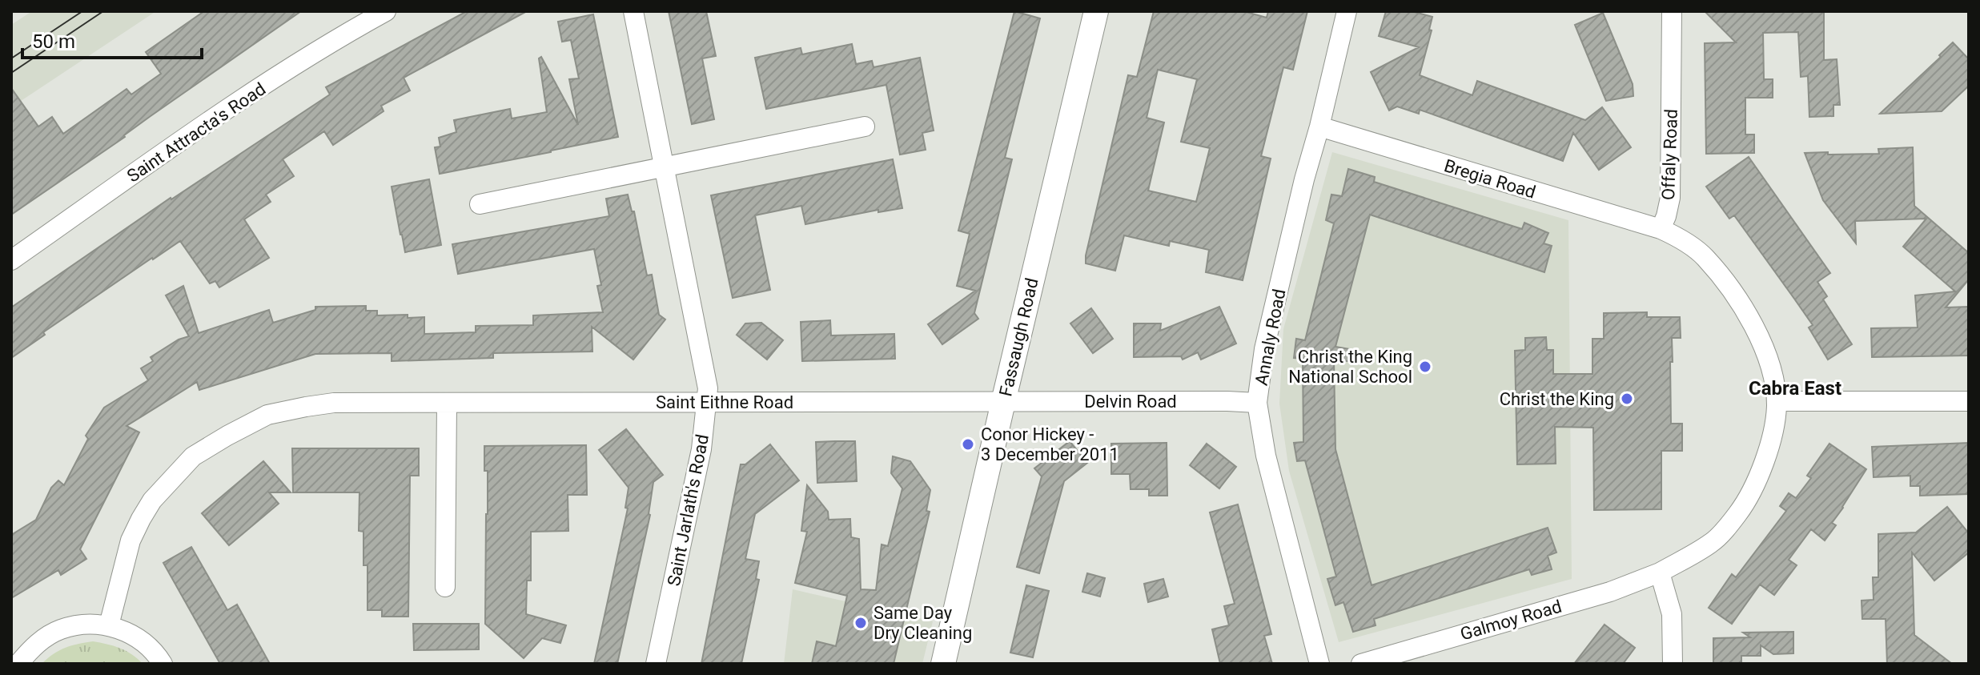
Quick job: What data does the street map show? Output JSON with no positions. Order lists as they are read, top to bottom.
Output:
{
  "streets": {
    "street": [
      "Saint Attracta's Road",
      "Offaly Road",
      "Bregia Road",
      "Fassaugh Road",
      "Annaly Road",
      "Delvin Road",
      "Saint Eithne Road",
      "Saint Jarlath's Road",
      "Galmoy Road"
    ]
  },
  "crossings": [
    ["Offaly Road", "Bregia Road"],
    ["Bregia Road", "Annaly Road"],
    ["Fassaugh Road", "Delvin Road"],
    ["Fassaugh Road", "Saint Eithne Road"],
    ["Annaly Road", "Delvin Road"],
    ["Delvin Road", "Saint Eithne Road"],
    ["Saint Eithne Road", "Saint Jarlath's Road"]
  ],
  "districts": ["Cabra East"],
  "places": [
    "Christ the King National School",
    "Christ the King",
    "Conor Hickey - 3 December 2011",
    "Same Day Dry Cleaning"
  ],
  "scale_bar": "50 m"
}
